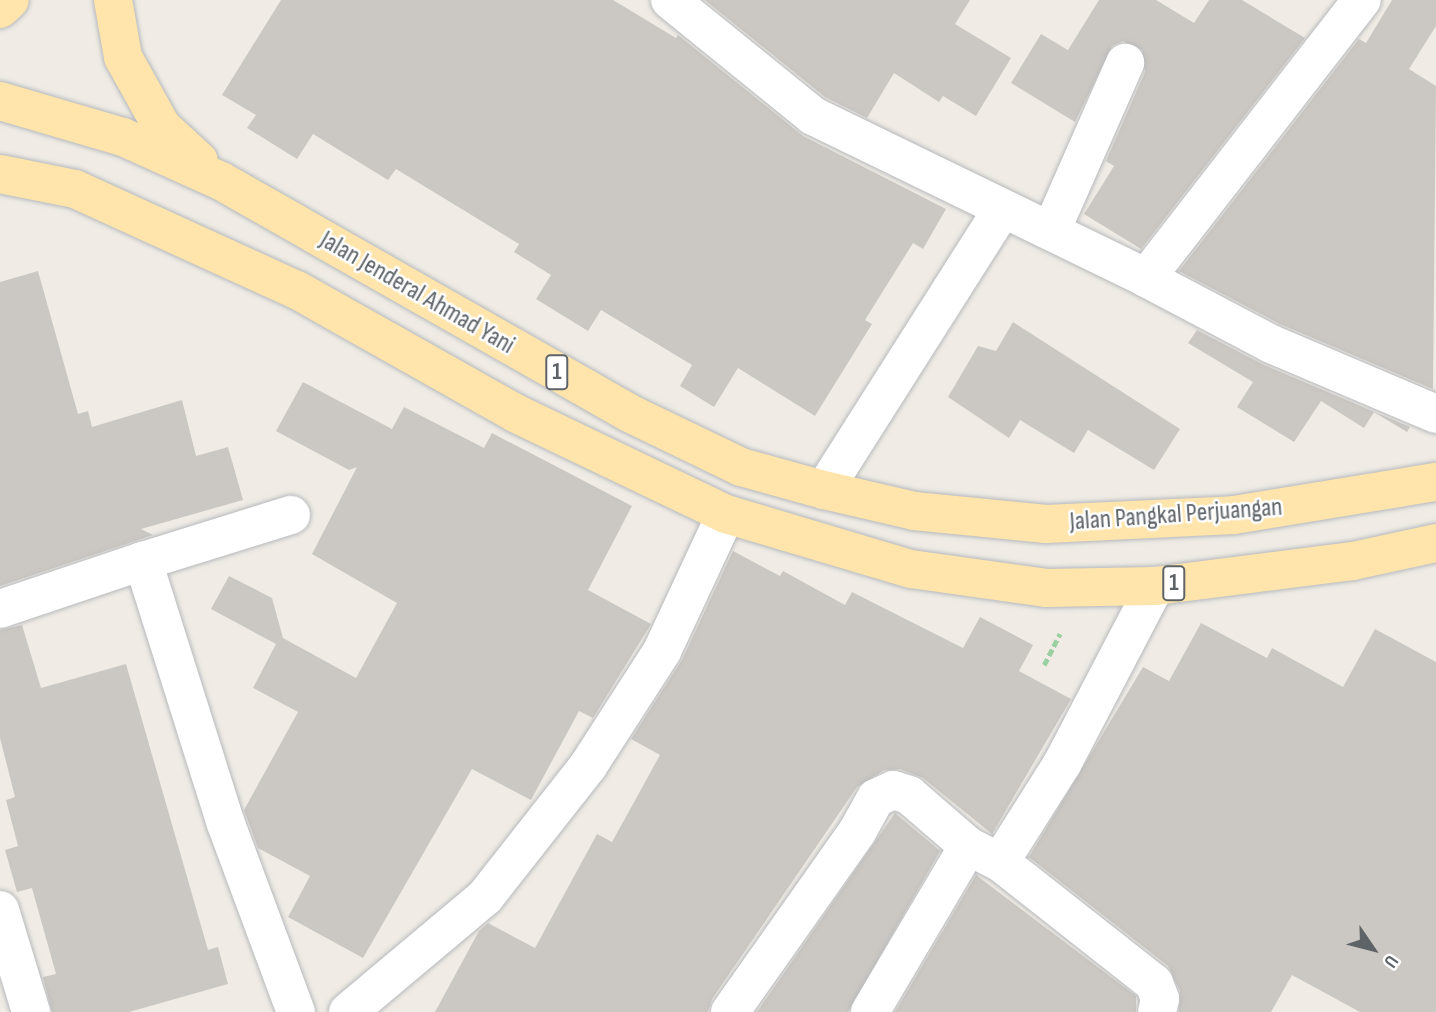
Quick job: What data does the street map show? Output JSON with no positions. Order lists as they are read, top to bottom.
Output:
{
  "streets": {
    "main road": ["Jalan Jenderal Ahmad Yani", "1", "Jalan Pangkal Perjuangan"]
  },
  "crossings": [
    ["Jalan Jenderal Ahmad Yani", "Jalan Pangkal Perjuangan"]
  ],
  "north": "bottom right"
}
